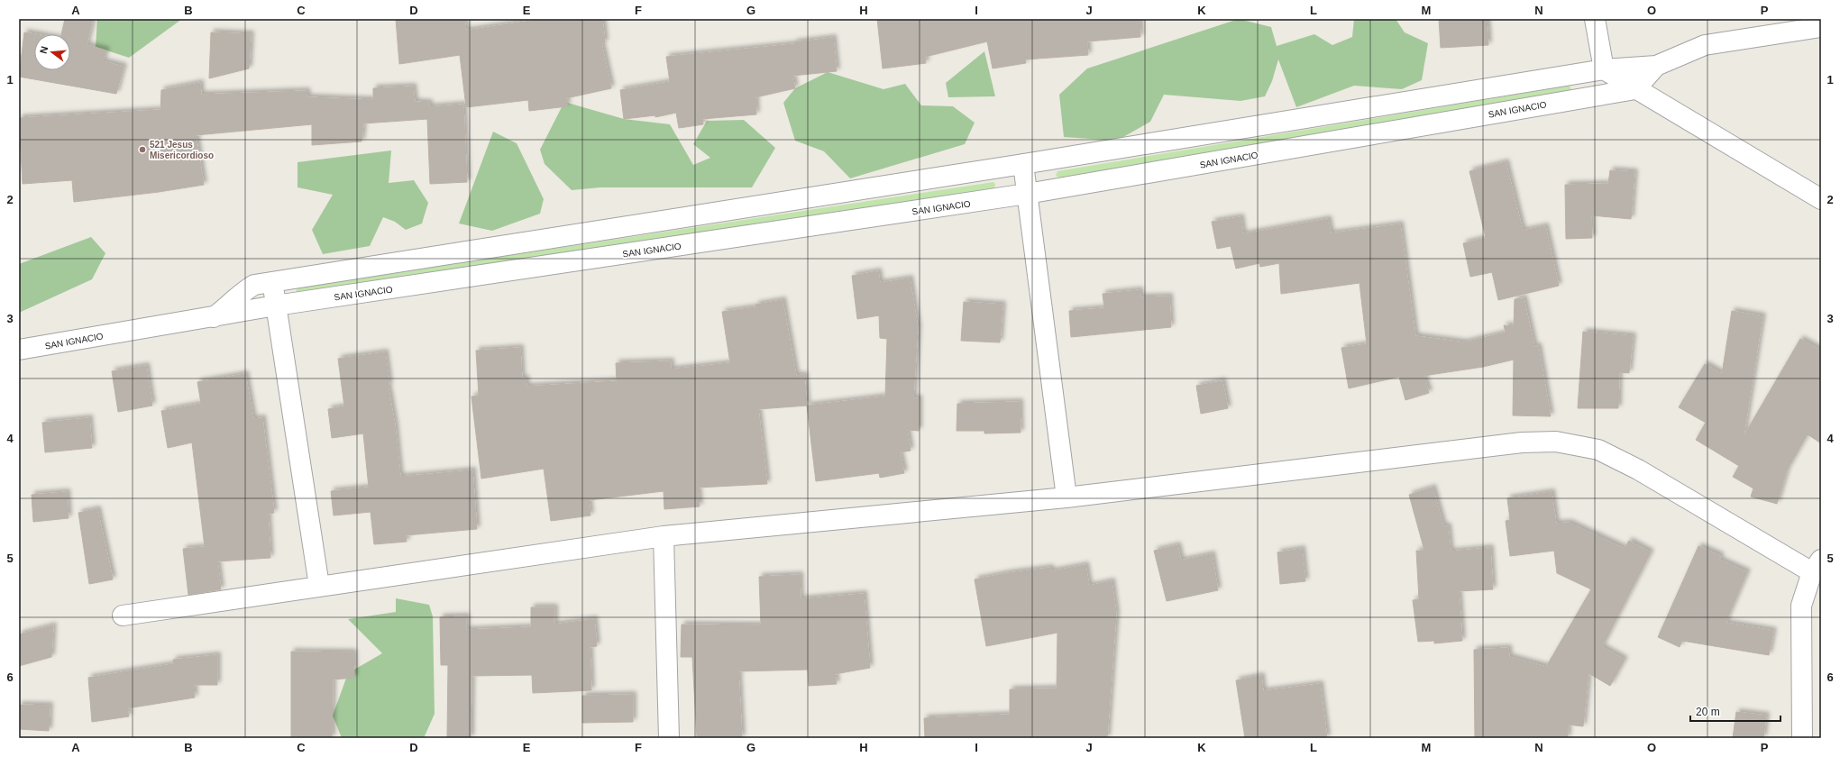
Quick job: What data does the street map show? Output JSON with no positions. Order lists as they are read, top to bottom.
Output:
{
  "streets": {
    "street": ["SAN IGNACIO"]
  },
  "places": ["521 Jesus Misericordioso"],
  "scale_bar": "20 m",
  "north": "left",
  "grid": {
    "columns": [
      "A",
      "B",
      "C",
      "D",
      "E",
      "F",
      "G",
      "H",
      "I",
      "J",
      "K",
      "L",
      "M",
      "N",
      "O",
      "P"
    ],
    "rows": [
      "1",
      "2",
      "3",
      "4",
      "5",
      "6"
    ]
  }
}
